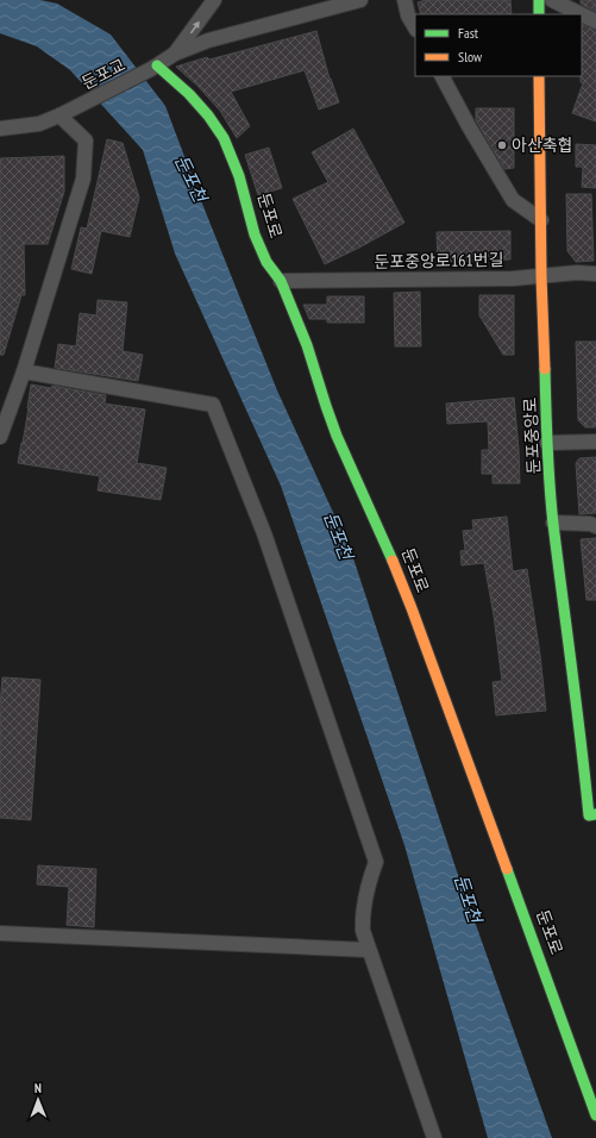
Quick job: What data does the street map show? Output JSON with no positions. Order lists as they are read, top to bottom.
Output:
{
  "streets": {
    "street": [
      "둔포교",
      "둔포로",
      "둔포중앙로161번길",
      "둔포중앙로"
    ]
  },
  "crossings": [
    ["둔포교", "둔포로"],
    ["둔포로", "둔포중앙로161번길"],
    ["둔포중앙로161번길", "둔포중앙로"]
  ],
  "water": ["둔포천"],
  "places": ["아산축협"],
  "legend": ["Fast", "Slow"],
  "north": "top"
}
